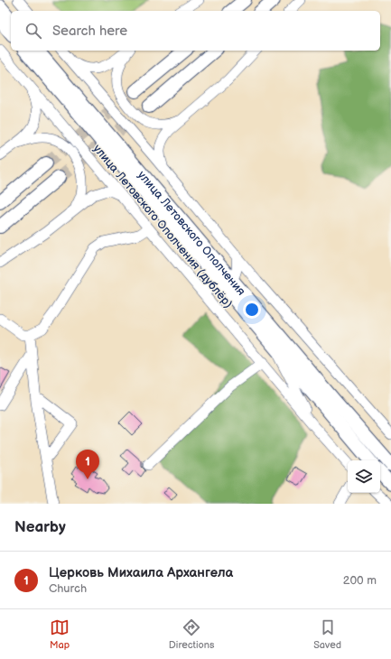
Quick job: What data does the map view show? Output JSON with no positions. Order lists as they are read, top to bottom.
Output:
{
  "streets": {
    "main road": ["улица Летовского Ополчения"],
    "street": ["улица Летовского Ополчения (дублёр)"]
  },
  "page": {
    "search": "Search here",
    "pins": "1",
    "heading": "Nearby",
    "list": [
      {
        "mark": "1",
        "name": "Церковь Михаила Архангела",
        "note": "Church",
        "value": "200 m"
      }
    ],
    "nav": ["Map", "Directions", "Saved"]
  }
}
